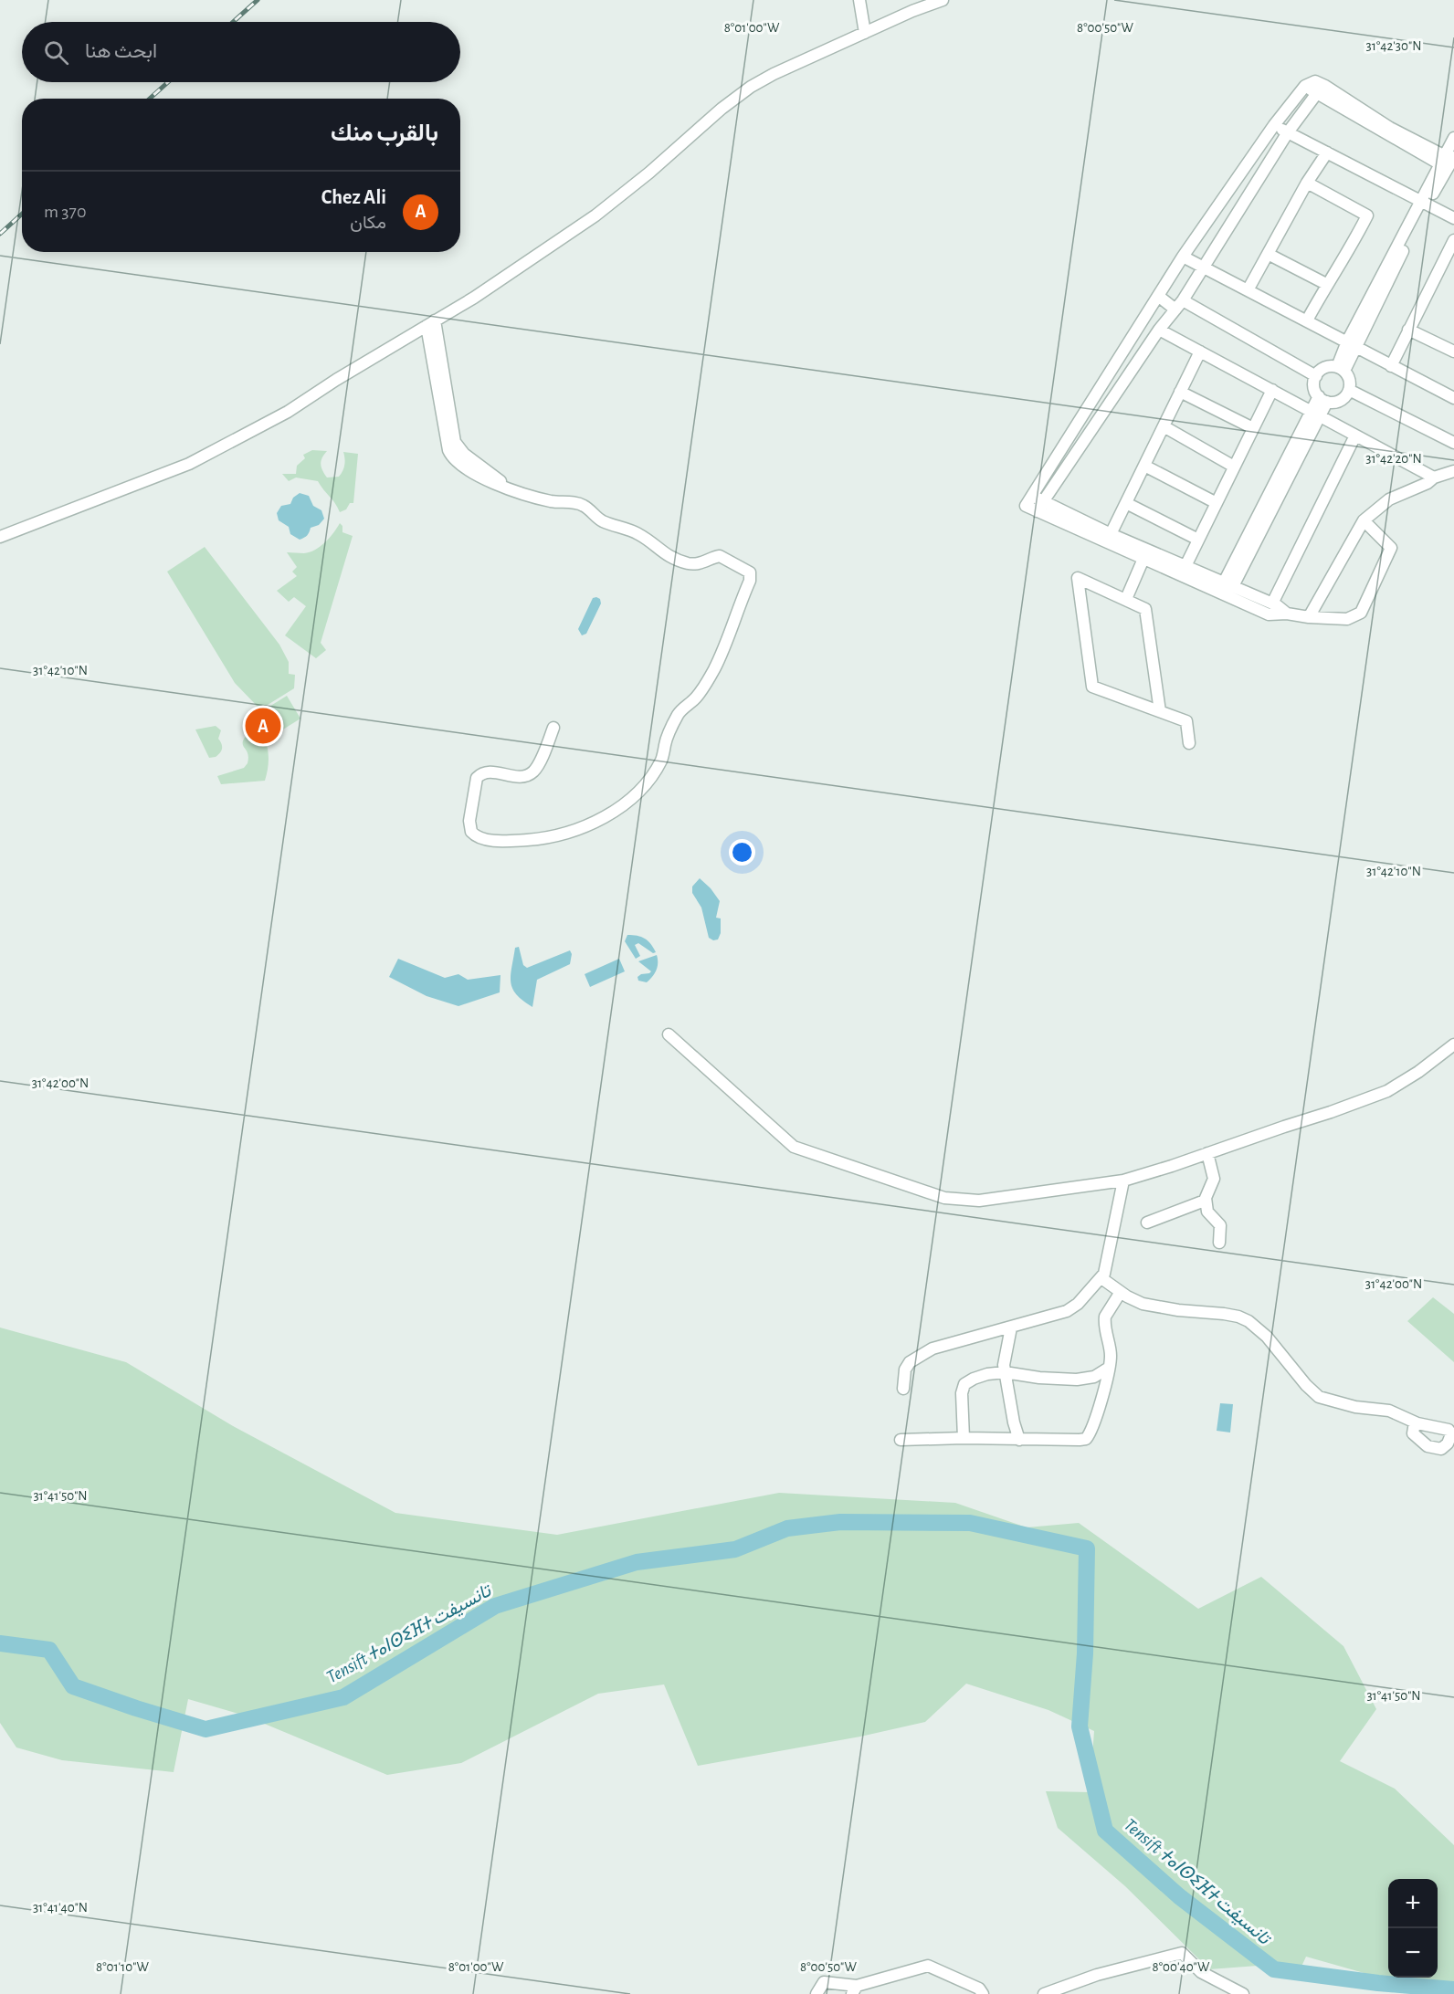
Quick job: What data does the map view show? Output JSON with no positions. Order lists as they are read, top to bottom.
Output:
{
  "water": ["Tensift ⵜⴰⵏⵙⵉⴼⵜ تانسيفت"],
  "page": {
    "search": "ابحث هنا",
    "heading": "بالقرب منك",
    "list": [
      {
        "mark": "A",
        "name": "Chez Ali",
        "note": "مكان",
        "value": "370 m"
      }
    ],
    "pins": "A",
    "map_buttons": ["+", "−"]
  },
  "coordinates": [
    "8°01'00\"W",
    "8°00'50\"W",
    "31°42'30\"N",
    "31°42'20\"N",
    "31°42'10\"N",
    "31°42'00\"N",
    "31°41'50\"N",
    "31°41'40\"N",
    "8°01'10\"W",
    "8°00'40\"W"
  ]
}
